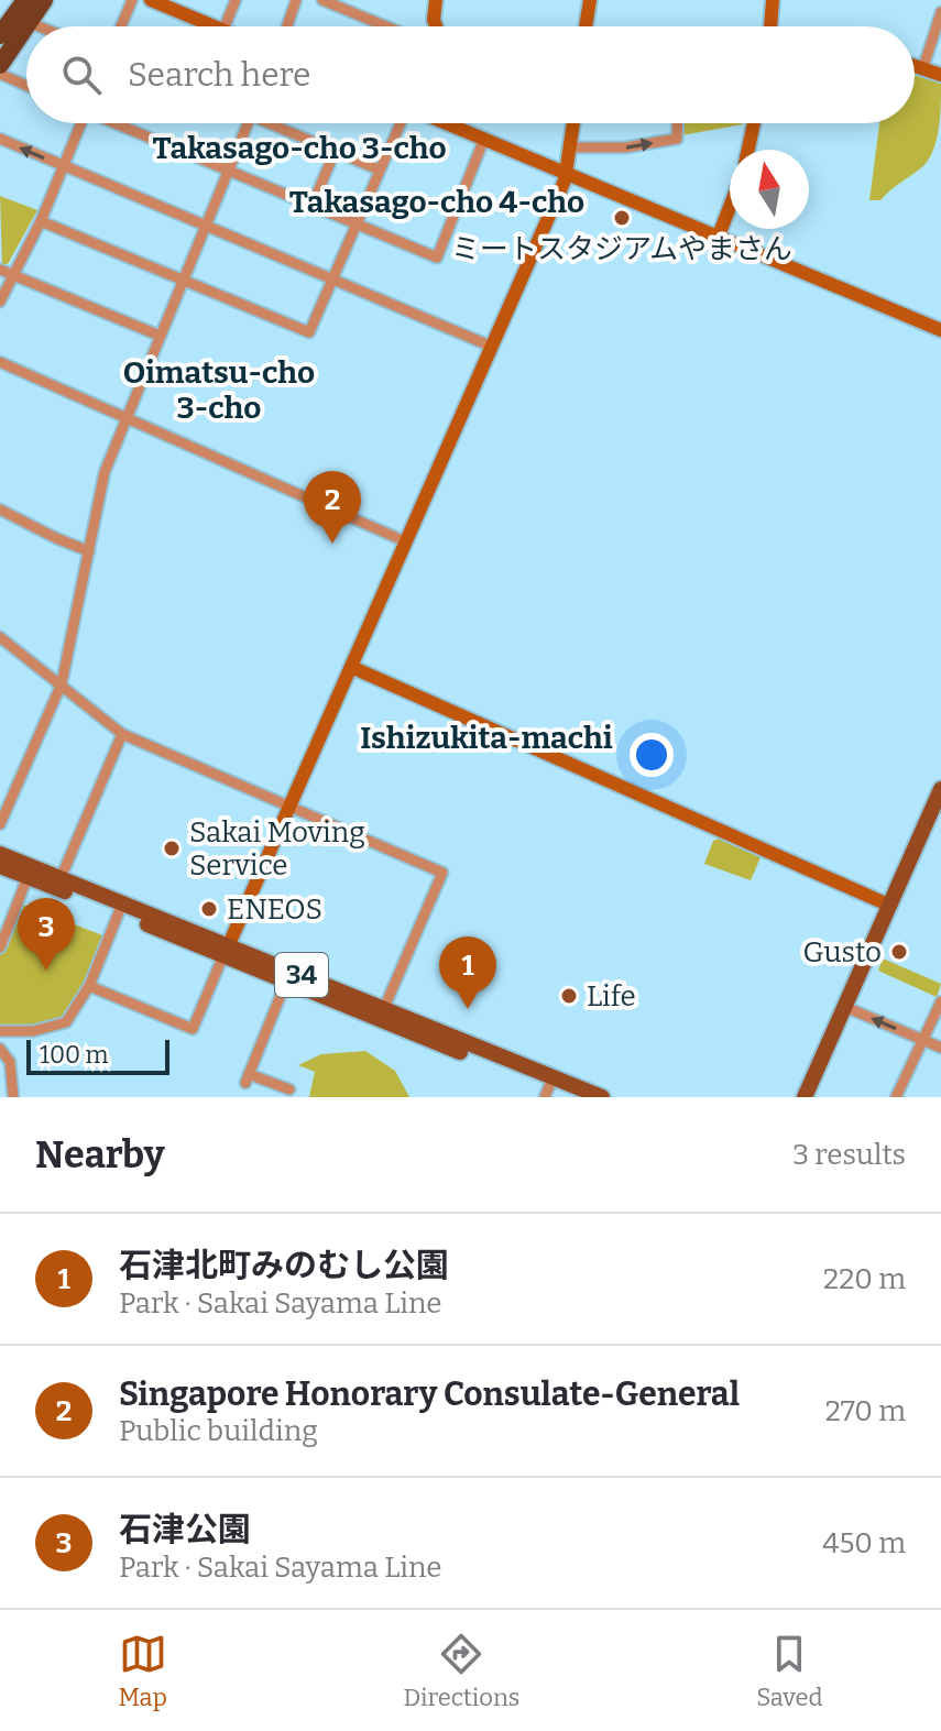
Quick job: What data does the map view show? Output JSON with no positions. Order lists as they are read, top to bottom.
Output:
{
  "streets": {
    "main road": ["34"]
  },
  "districts": [
    "Takasago-cho 3-cho",
    "Takasago-cho 4-cho",
    "Oimatsu-cho 3-cho",
    "Ishizukita-machi"
  ],
  "places": [
    "ミートスタジアムやまさん",
    "Sakai Moving Service",
    "ENEOS",
    "Gusto",
    "Life"
  ],
  "scale_bar": "100 m",
  "north": "top",
  "page": {
    "search": "Search here",
    "pins": ["2", "3", "1"],
    "scale": "100 m",
    "heading": ["Nearby", "3 results"],
    "list": [
      {
        "mark": "1",
        "name": "石津北町みのむし公園",
        "note": "Park · Sakai Sayama Line",
        "value": "220 m"
      },
      {
        "mark": "2",
        "name": "Singapore Honorary Consulate-General",
        "note": "Public building",
        "value": "270 m"
      },
      {
        "mark": "3",
        "name": "石津公園",
        "note": "Park · Sakai Sayama Line",
        "value": "450 m"
      }
    ],
    "nav": ["Map", "Directions", "Saved"]
  }
}
